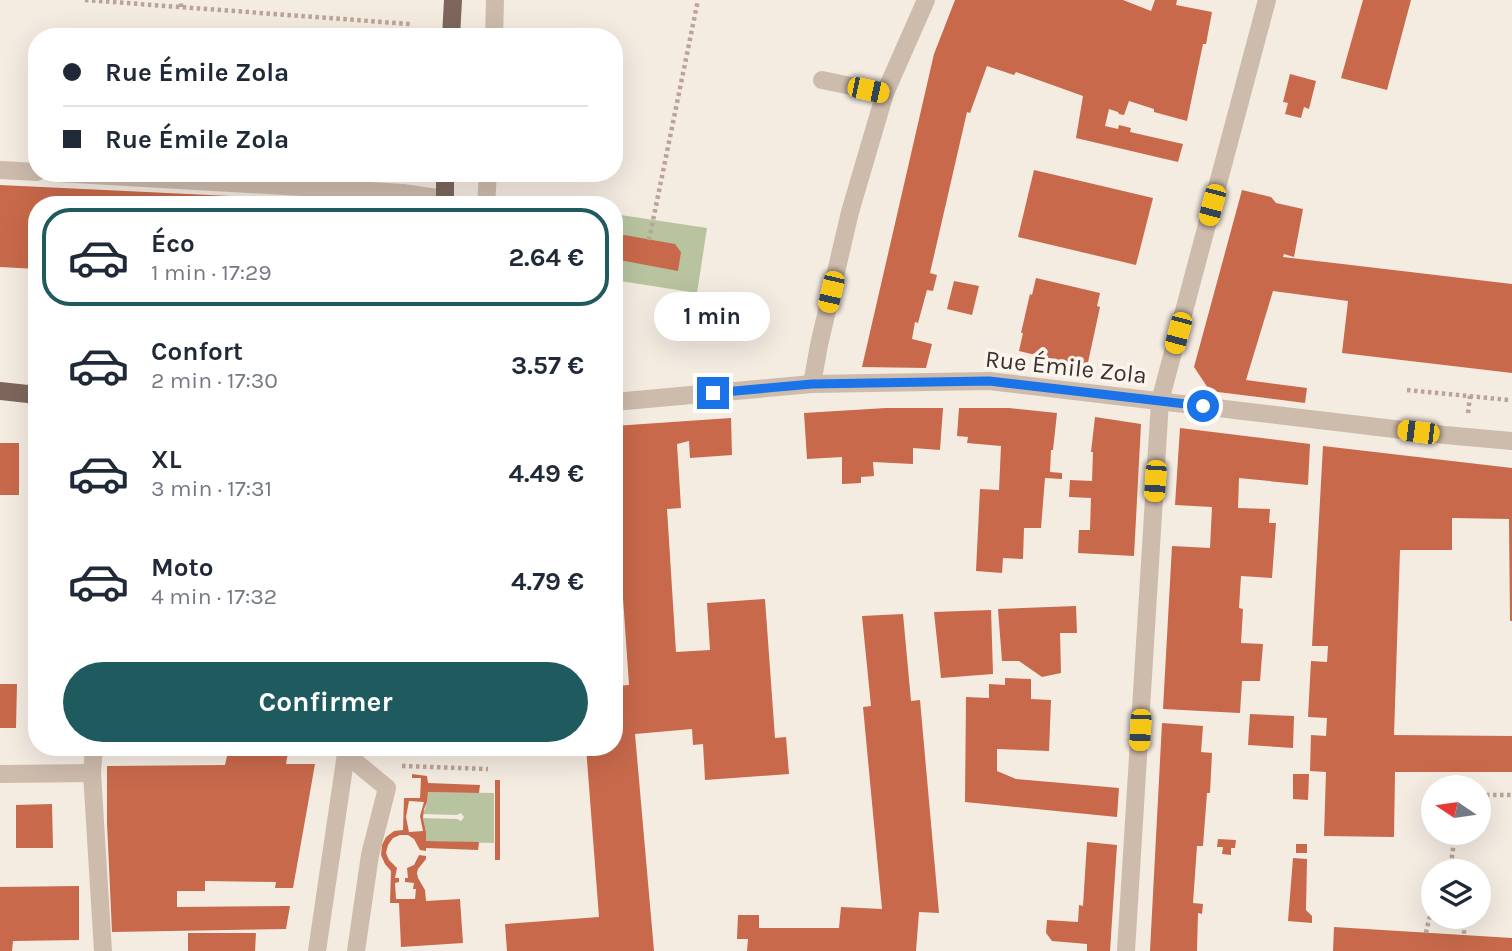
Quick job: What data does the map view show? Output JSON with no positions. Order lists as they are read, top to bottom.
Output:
{
  "streets": {
    "street": ["Rue Émile Zola"]
  },
  "north": "left",
  "page": {
    "banner": ["Rue Émile Zola", "Rue Émile Zola"],
    "list": [
      {
        "name": "Éco",
        "note": "1 min · 17:29",
        "value": "2.64 €"
      },
      {
        "name": "Confort",
        "note": "2 min · 17:30",
        "value": "3.57 €"
      },
      {
        "name": "XL",
        "note": "3 min · 17:31",
        "value": "4.49 €"
      },
      {
        "name": "Moto",
        "note": "4 min · 17:32",
        "value": "4.79 €"
      }
    ],
    "bubble": "1 min",
    "buttons": "Confirmer"
  }
}
